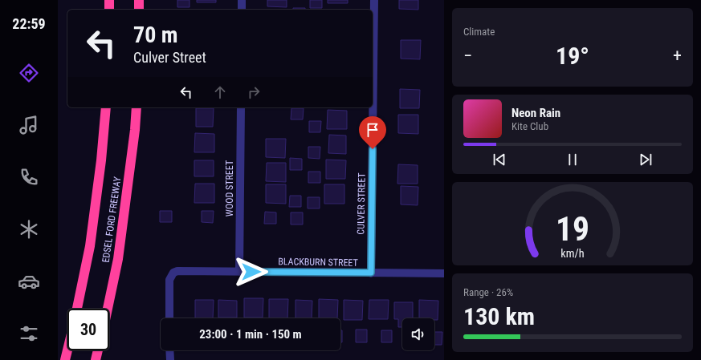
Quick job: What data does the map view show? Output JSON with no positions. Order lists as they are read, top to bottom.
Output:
{
  "streets": {
    "highway": ["EDSEL FORD FREEWAY"],
    "street": ["WOOD STREET", "CULVER STREET", "BLACKBURN STREET"]
  },
  "crossings": [
    ["WOOD STREET", "BLACKBURN STREET"],
    ["CULVER STREET", "BLACKBURN STREET"]
  ],
  "page": {
    "tabs": "22:59",
    "tile": [
      "Climate",
      ["Range · 26%", "130 km"]
    ],
    "turn": ["70 m", "Culver Street"],
    "heat": ["−", "19°", "+"],
    "song": ["Neon Rain", "Kite Club"],
    "limit": "30",
    "trip": "23:00 · 1 min · 150 m",
    "gauge": ["19", "km/h"]
  }
}
